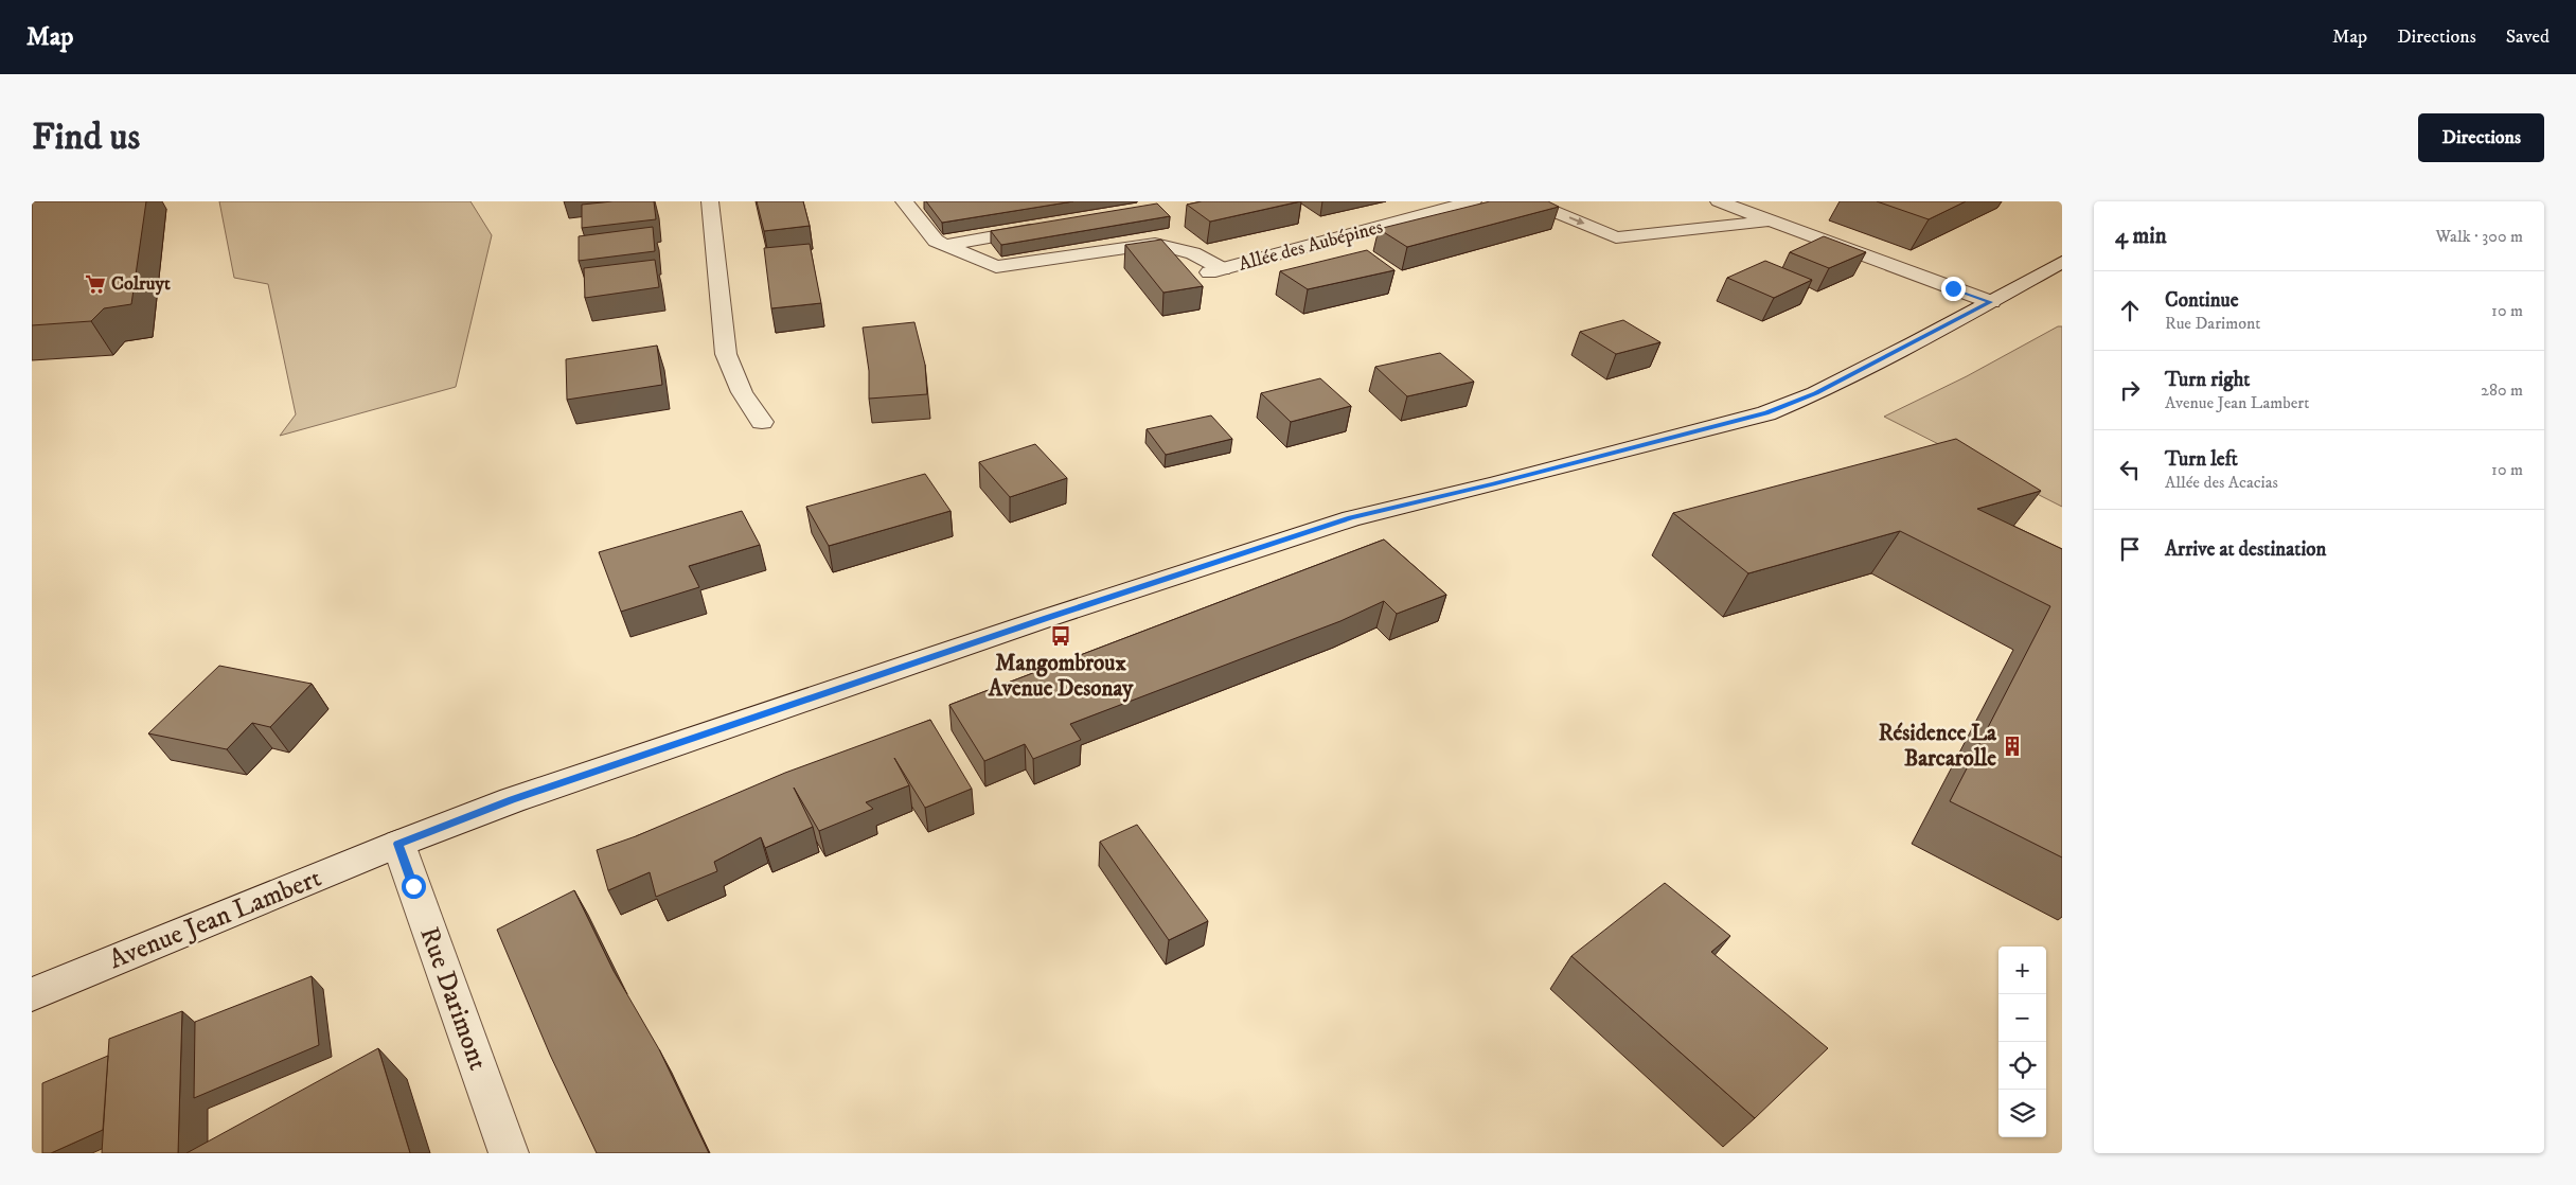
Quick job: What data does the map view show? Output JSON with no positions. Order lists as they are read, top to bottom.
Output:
{
  "streets": {
    "main road": ["Allée des Aubépines", "Avenue Jean Lambert", "Rue Darimont"]
  },
  "crossings": [
    ["Avenue Jean Lambert", "Rue Darimont"]
  ],
  "places": {
    "supermarket": ["Colruyt"],
    "bus stop": ["Mangombroux Avenue Desonay"],
    "building": ["Résidence La Barcarolle"]
  },
  "page": {
    "header": "Map",
    "nav": ["Map", "Directions", "Saved"],
    "buttons": "Directions",
    "title": "Find us",
    "heading": ["4 min", "Walk · 300 m"],
    "list": [
      ["Continue", "Rue Darimont", "10 m"],
      ["Turn right", "Avenue Jean Lambert", "280 m"],
      ["Turn left", "Allée des Acacias", "10 m"],
      "Arrive at destination"
    ],
    "map_buttons": ["+", "−"]
  }
}
